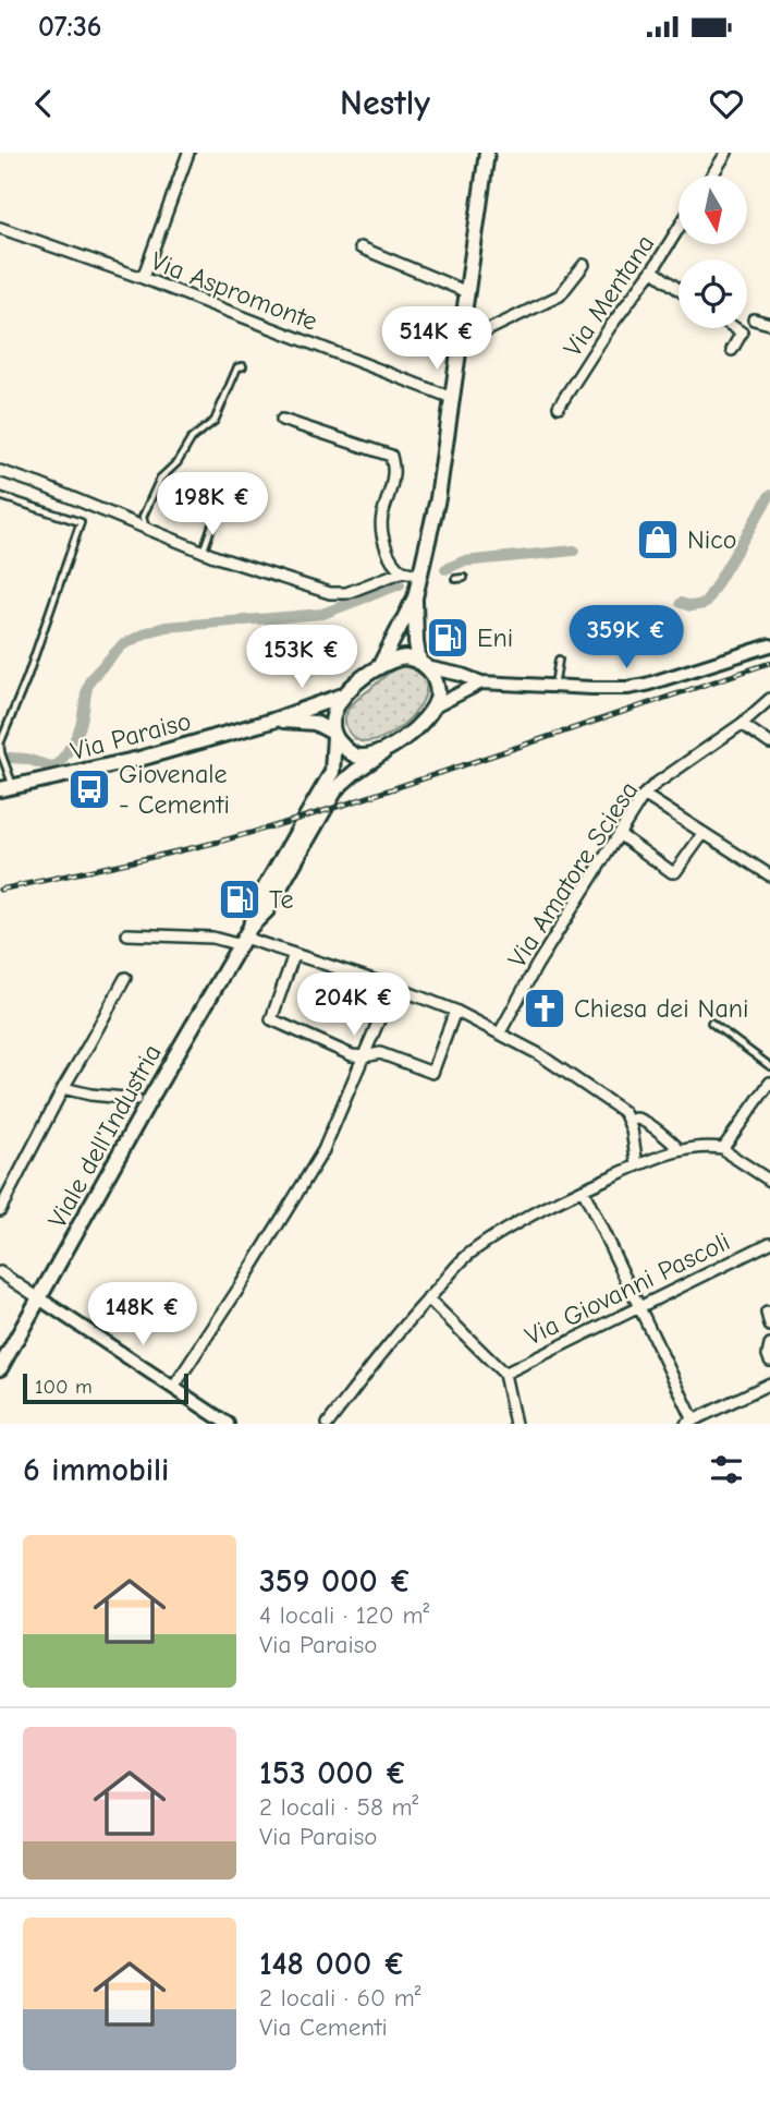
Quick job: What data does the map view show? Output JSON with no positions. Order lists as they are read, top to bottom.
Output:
{
  "streets": {
    "main road": ["Via Paraiso", "Viale dell'Industria"],
    "street": [
      "Via Aspromonte",
      "Via Mentana",
      "Via Amatore Sciesa",
      "Via Giovanni Pascoli"
    ]
  },
  "crossings": [
    ["Via Paraiso", "Viale dell'Industria"]
  ],
  "places": {
    "shop": ["Nico"],
    "fuel station": ["Eni", "Te"],
    "bus stop": ["Giovenale - Cementi"],
    "church": ["Chiesa dei Nani"]
  },
  "scale_bar": "100 m",
  "north": "bottom",
  "page": {
    "status": "07:36",
    "header": "Nestly",
    "price": [
      "514K €",
      "198K €",
      "359K €",
      "153K €",
      "204K €",
      "148K €"
    ],
    "scale": "100 m",
    "heading": "6 immobili",
    "list": [
      {
        "name": "359 000 €",
        "note": "4 locali · 120 m² · Via Paraiso"
      },
      {
        "name": "153 000 €",
        "note": "2 locali · 58 m² · Via Paraiso"
      },
      {
        "name": "148 000 €",
        "note": "2 locali · 60 m² · Via Cementi"
      }
    ]
  }
}
